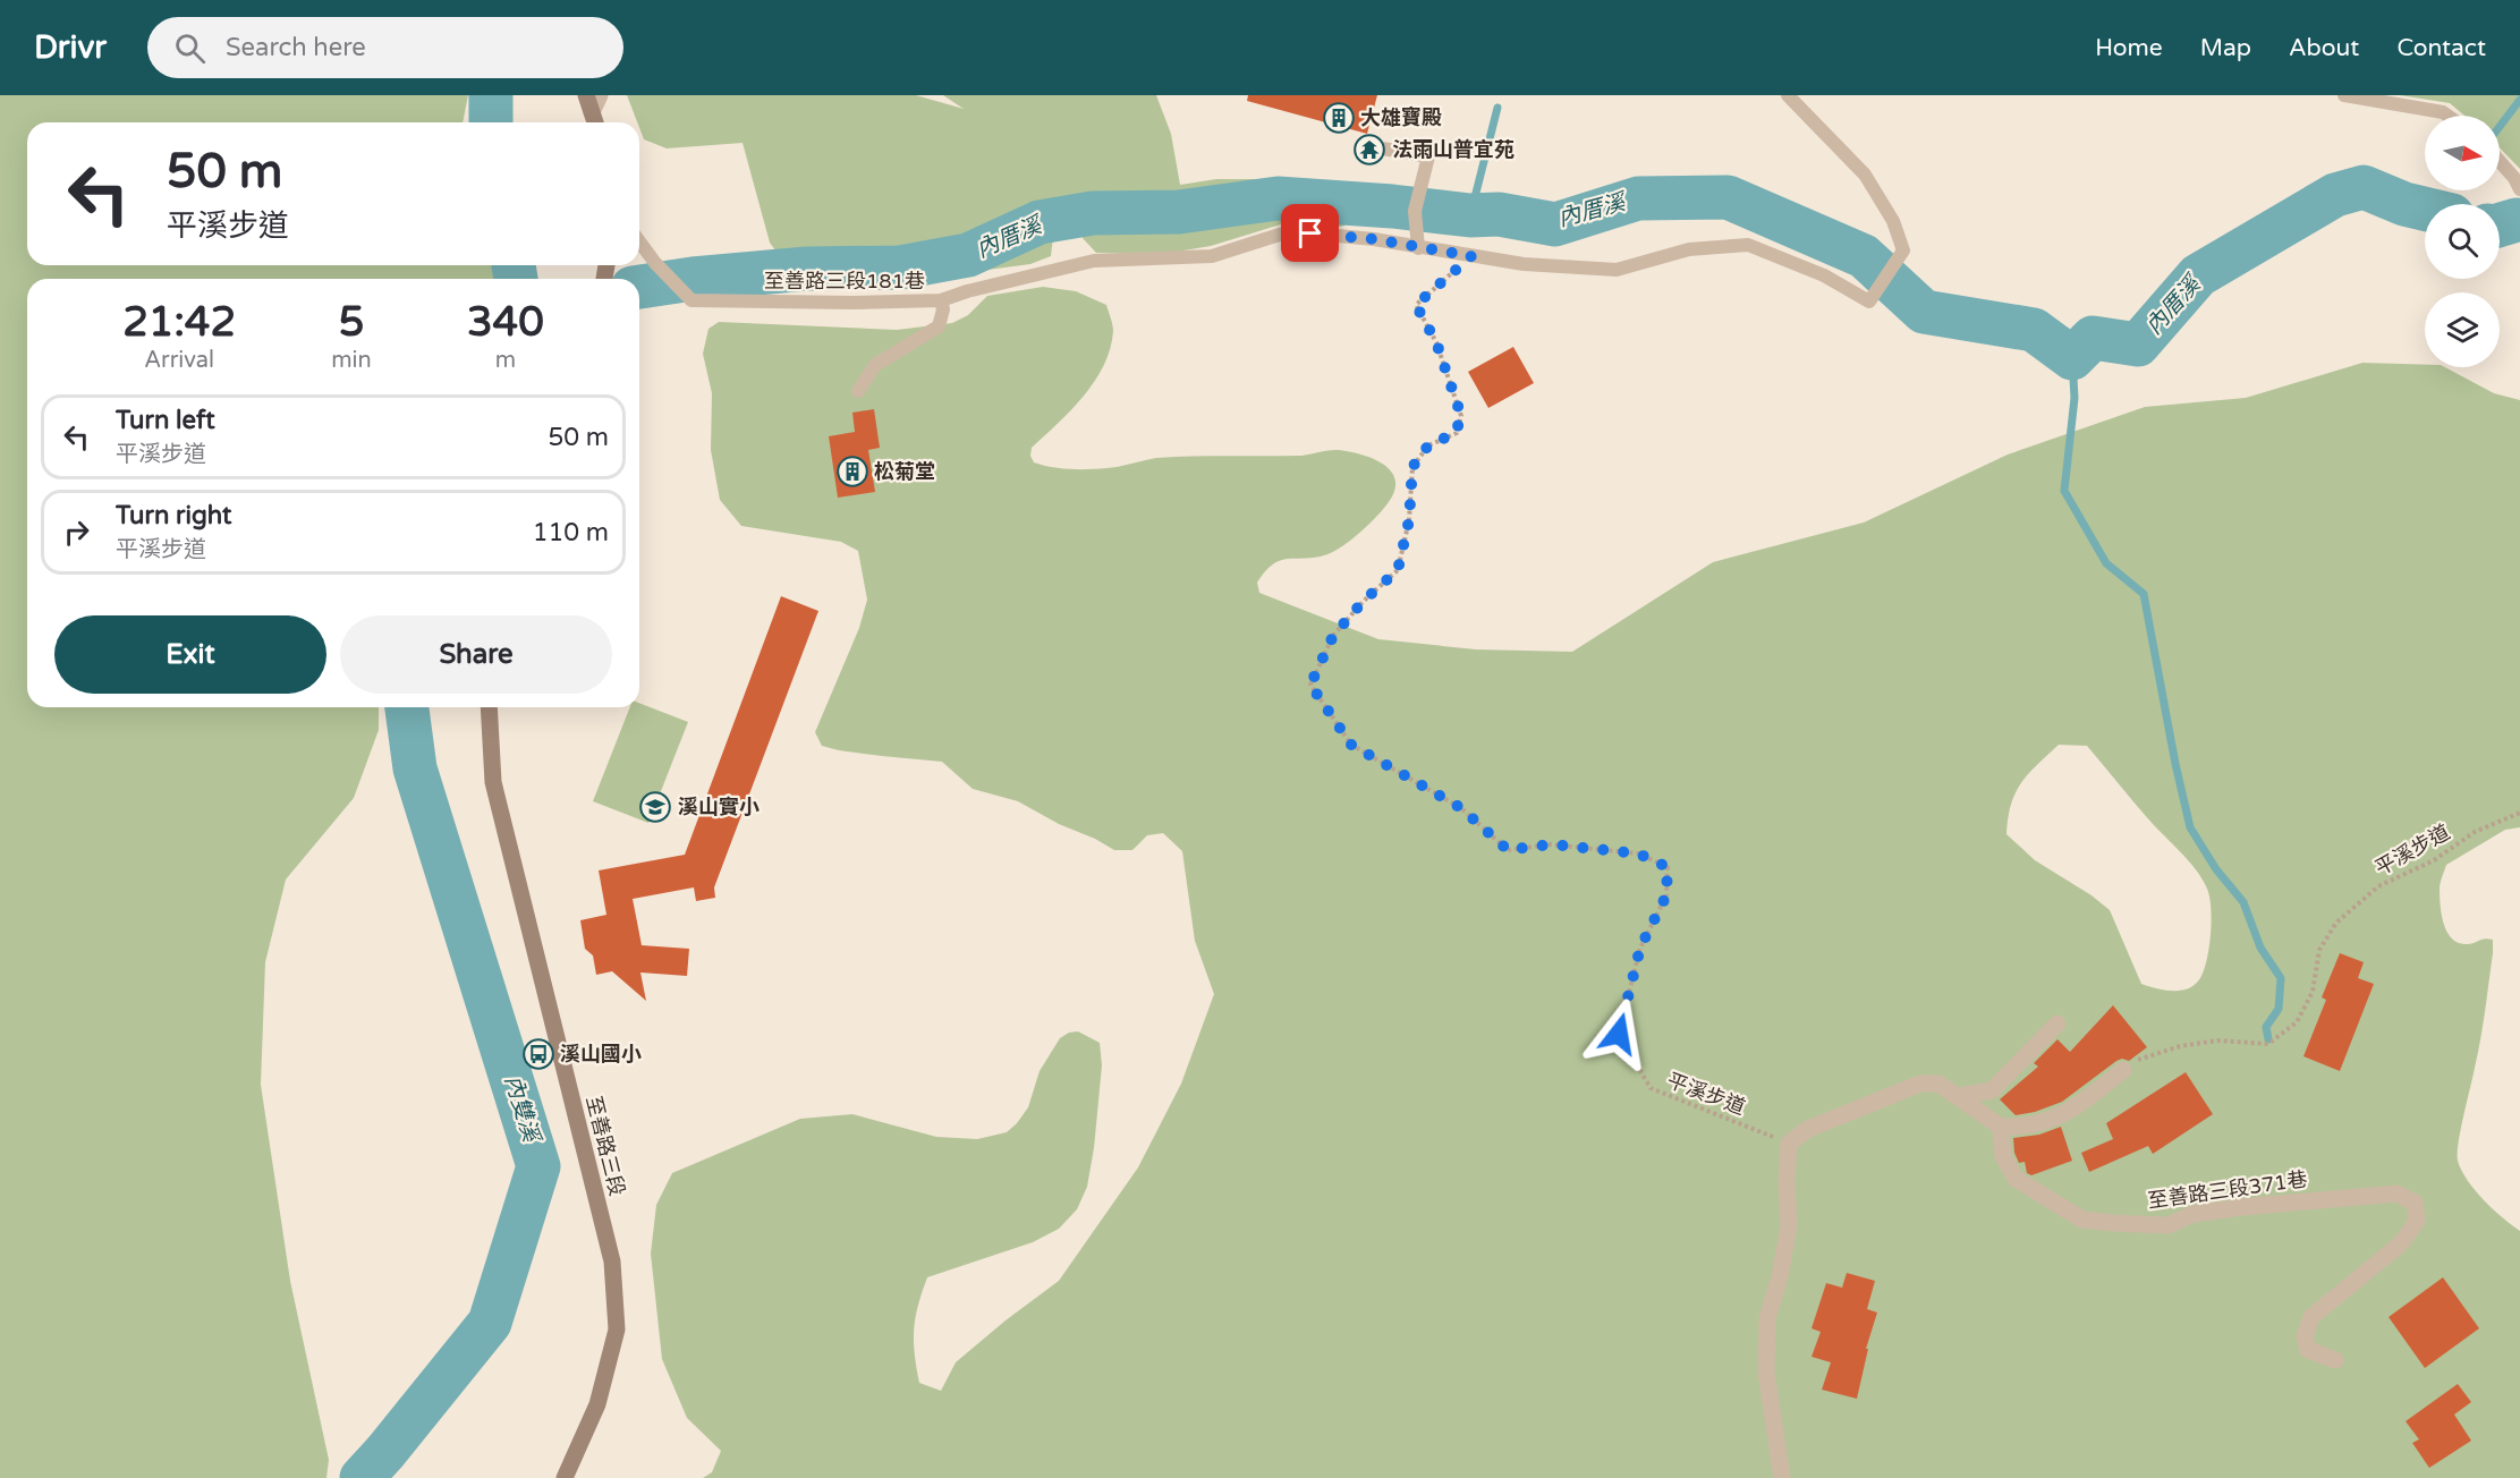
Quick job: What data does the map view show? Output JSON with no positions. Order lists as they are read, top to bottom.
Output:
{
  "streets": {
    "street": ["至善路三段", "至善路三段371巷"],
    "lane": ["至善路三段181巷"],
    "path": ["平溪步道"]
  },
  "crossings": [
    ["至善路三段181巷", "平溪步道"]
  ],
  "water": ["內厝溪", "內雙溪"],
  "places": {
    "building": ["大雄寶殿", "松菊堂"],
    "temple": ["法雨山普宜苑"],
    "school or university": ["溪山實小"],
    "bus stop": ["溪山國小"]
  },
  "north": "right",
  "page": {
    "header": "Drivr",
    "search": "Search here",
    "nav": [
      "Home",
      "Map",
      "About",
      "Contact"
    ],
    "turn": ["50 m", "平溪步道"],
    "eta": [
      "21:42",
      "Arrival",
      "5",
      "min",
      "340",
      "m"
    ],
    "list": [
      {
        "name": "Turn left",
        "note": "平溪步道",
        "value": "50 m"
      },
      {
        "name": "Turn right",
        "note": "平溪步道",
        "value": "110 m"
      }
    ],
    "buttons": ["Exit", "Share"]
  }
}
